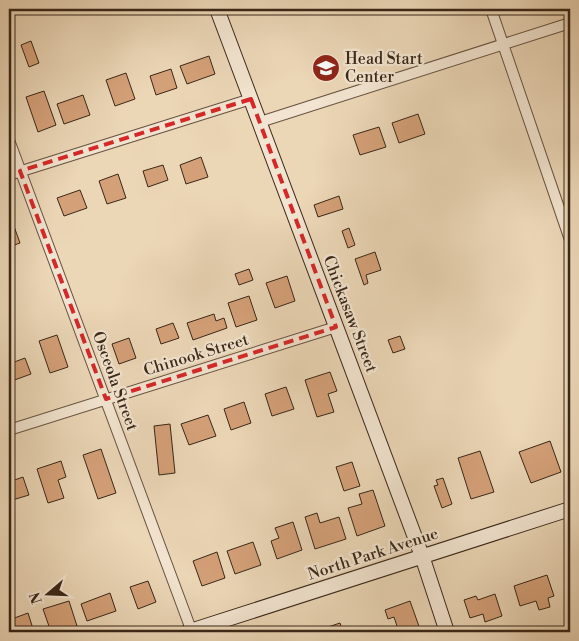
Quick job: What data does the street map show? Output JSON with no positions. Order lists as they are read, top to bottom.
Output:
{
  "streets": {
    "street": [
      "Chickasaw Street",
      "Chinook Street",
      "Osceola Street",
      "North Park Avenue"
    ]
  },
  "crossings": [
    ["Chickasaw Street", "Chinook Street"],
    ["Chickasaw Street", "North Park Avenue"],
    ["Chinook Street", "Osceola Street"],
    ["Osceola Street", "North Park Avenue"]
  ],
  "places": {
    "school or university": ["Head Start Center"]
  },
  "north": "left"
}
